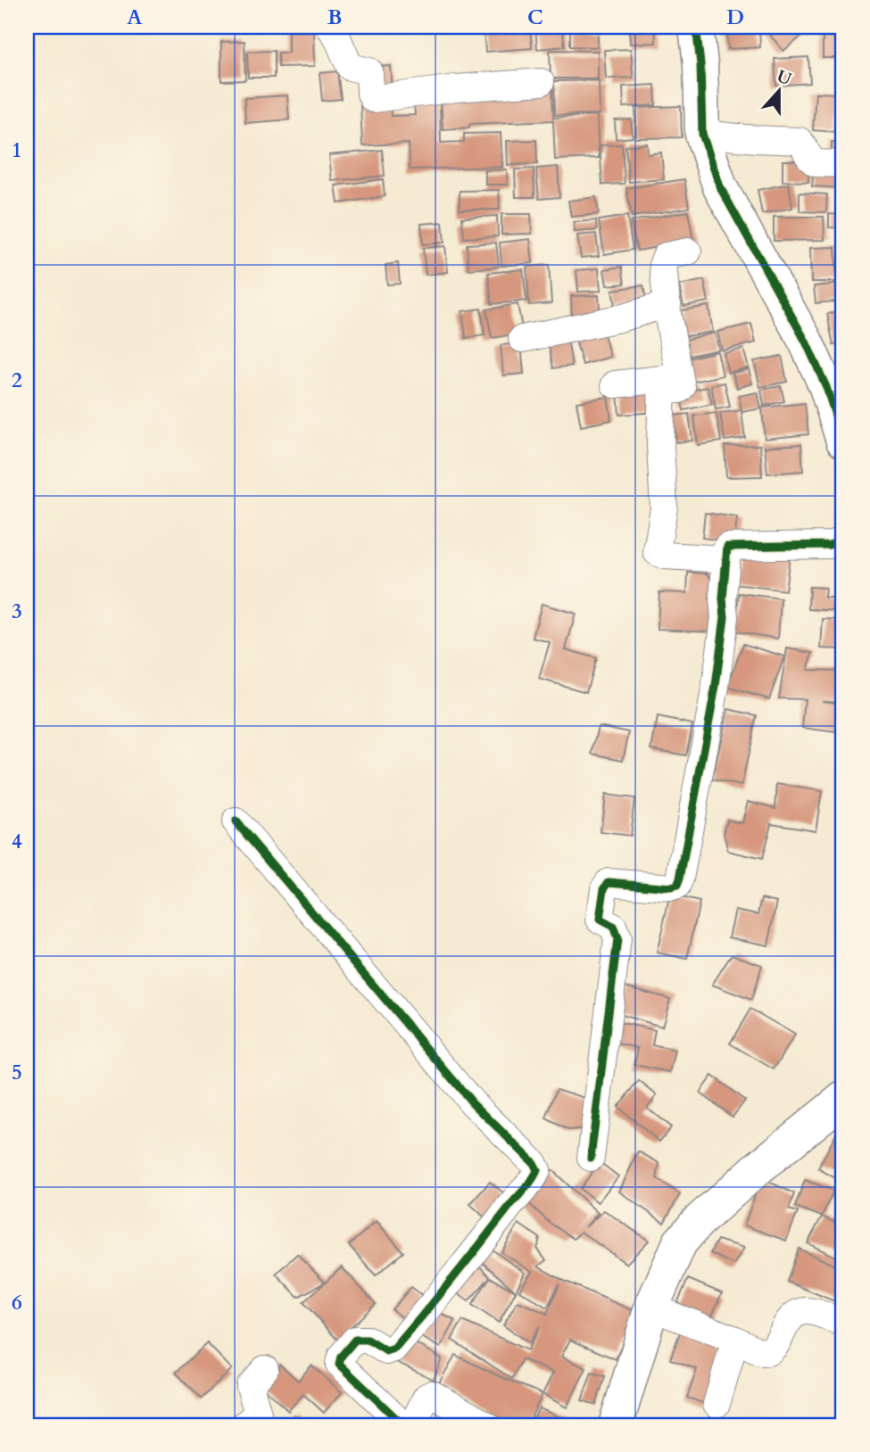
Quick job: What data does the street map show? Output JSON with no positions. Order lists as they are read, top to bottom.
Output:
{
  "north": "top",
  "grid": {
    "columns": [
      "A",
      "B",
      "C",
      "D"
    ],
    "rows": [
      "1",
      "2",
      "3",
      "4",
      "5",
      "6"
    ]
  }
}
